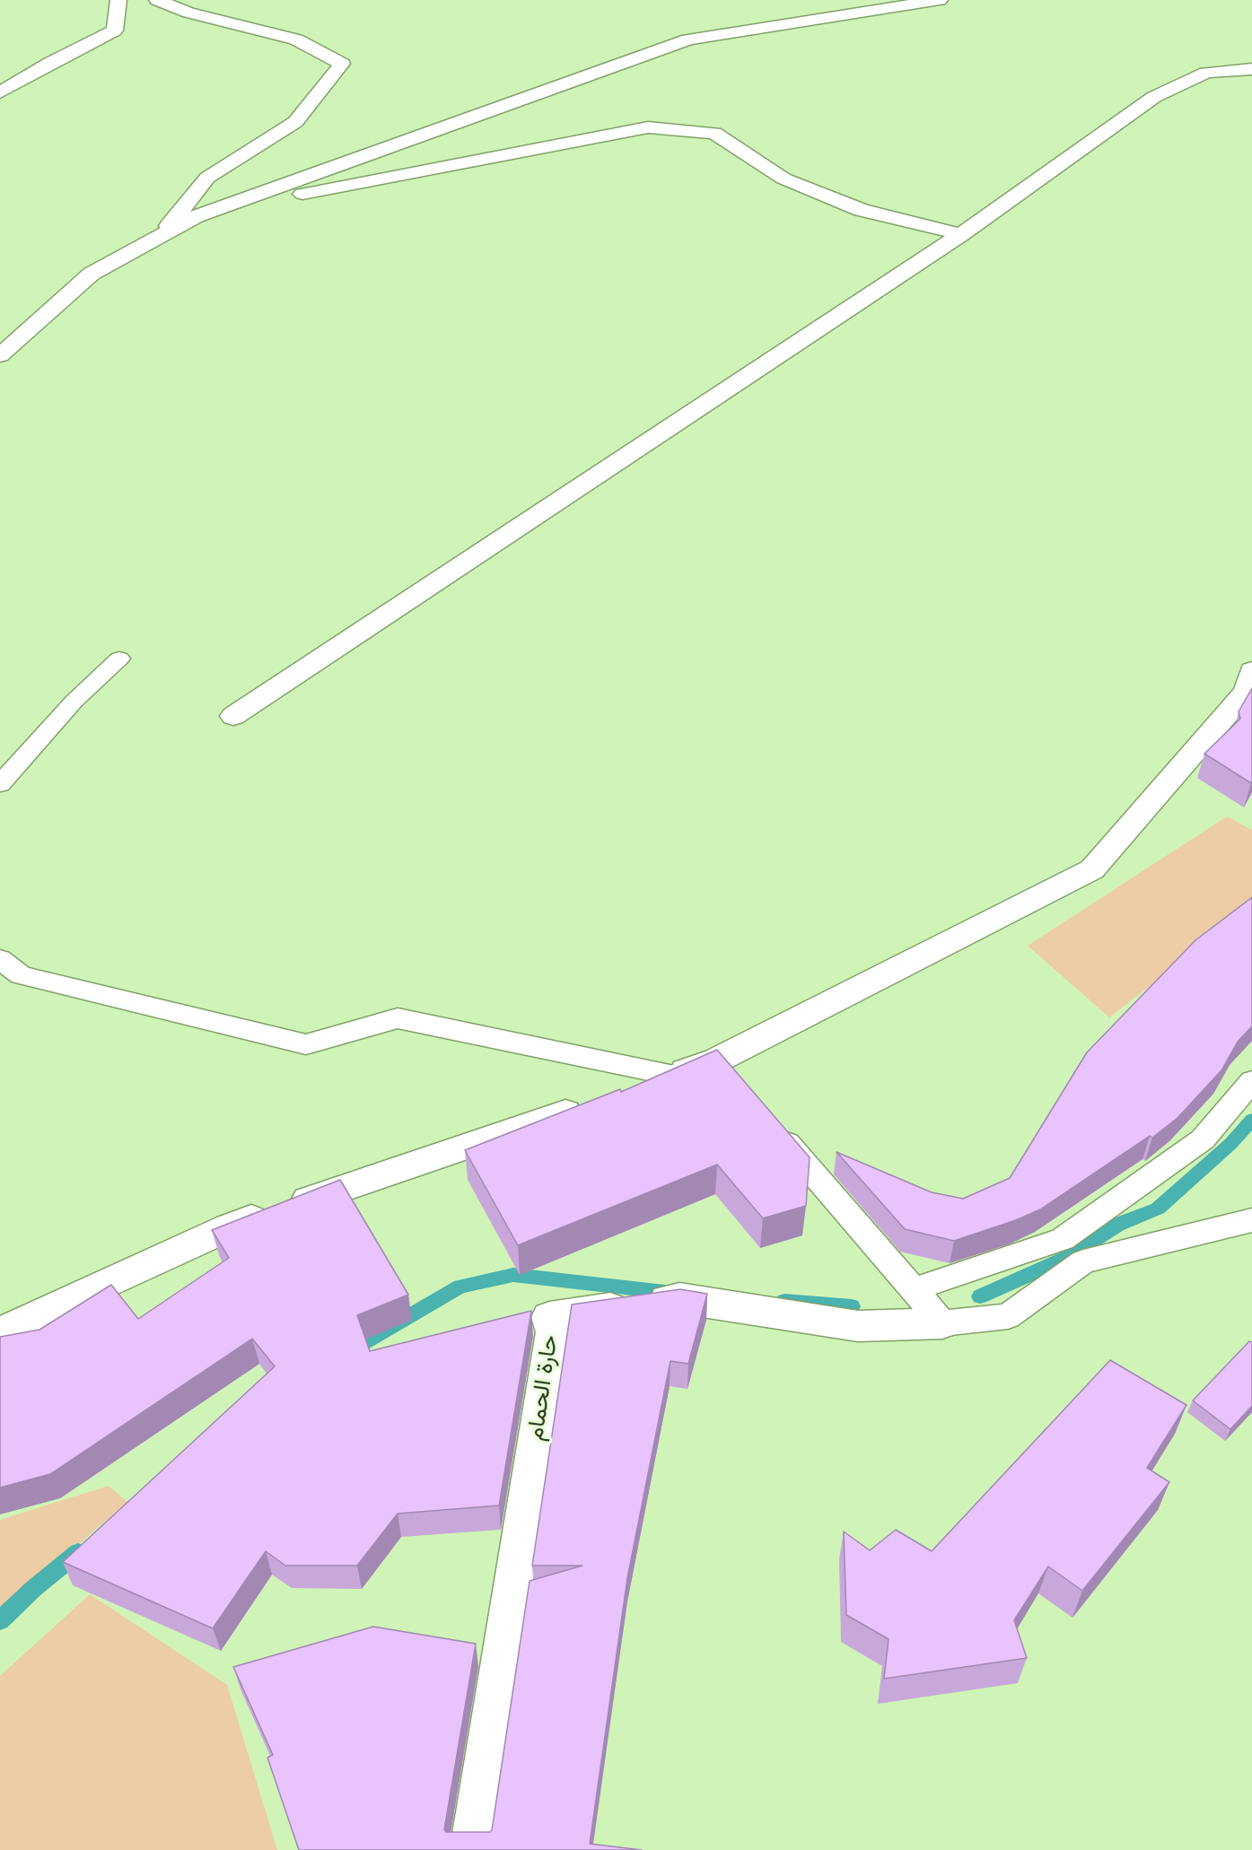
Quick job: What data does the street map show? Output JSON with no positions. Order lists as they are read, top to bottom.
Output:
{
  "streets": {
    "street": ["حارة الحمام"]
  }
}
